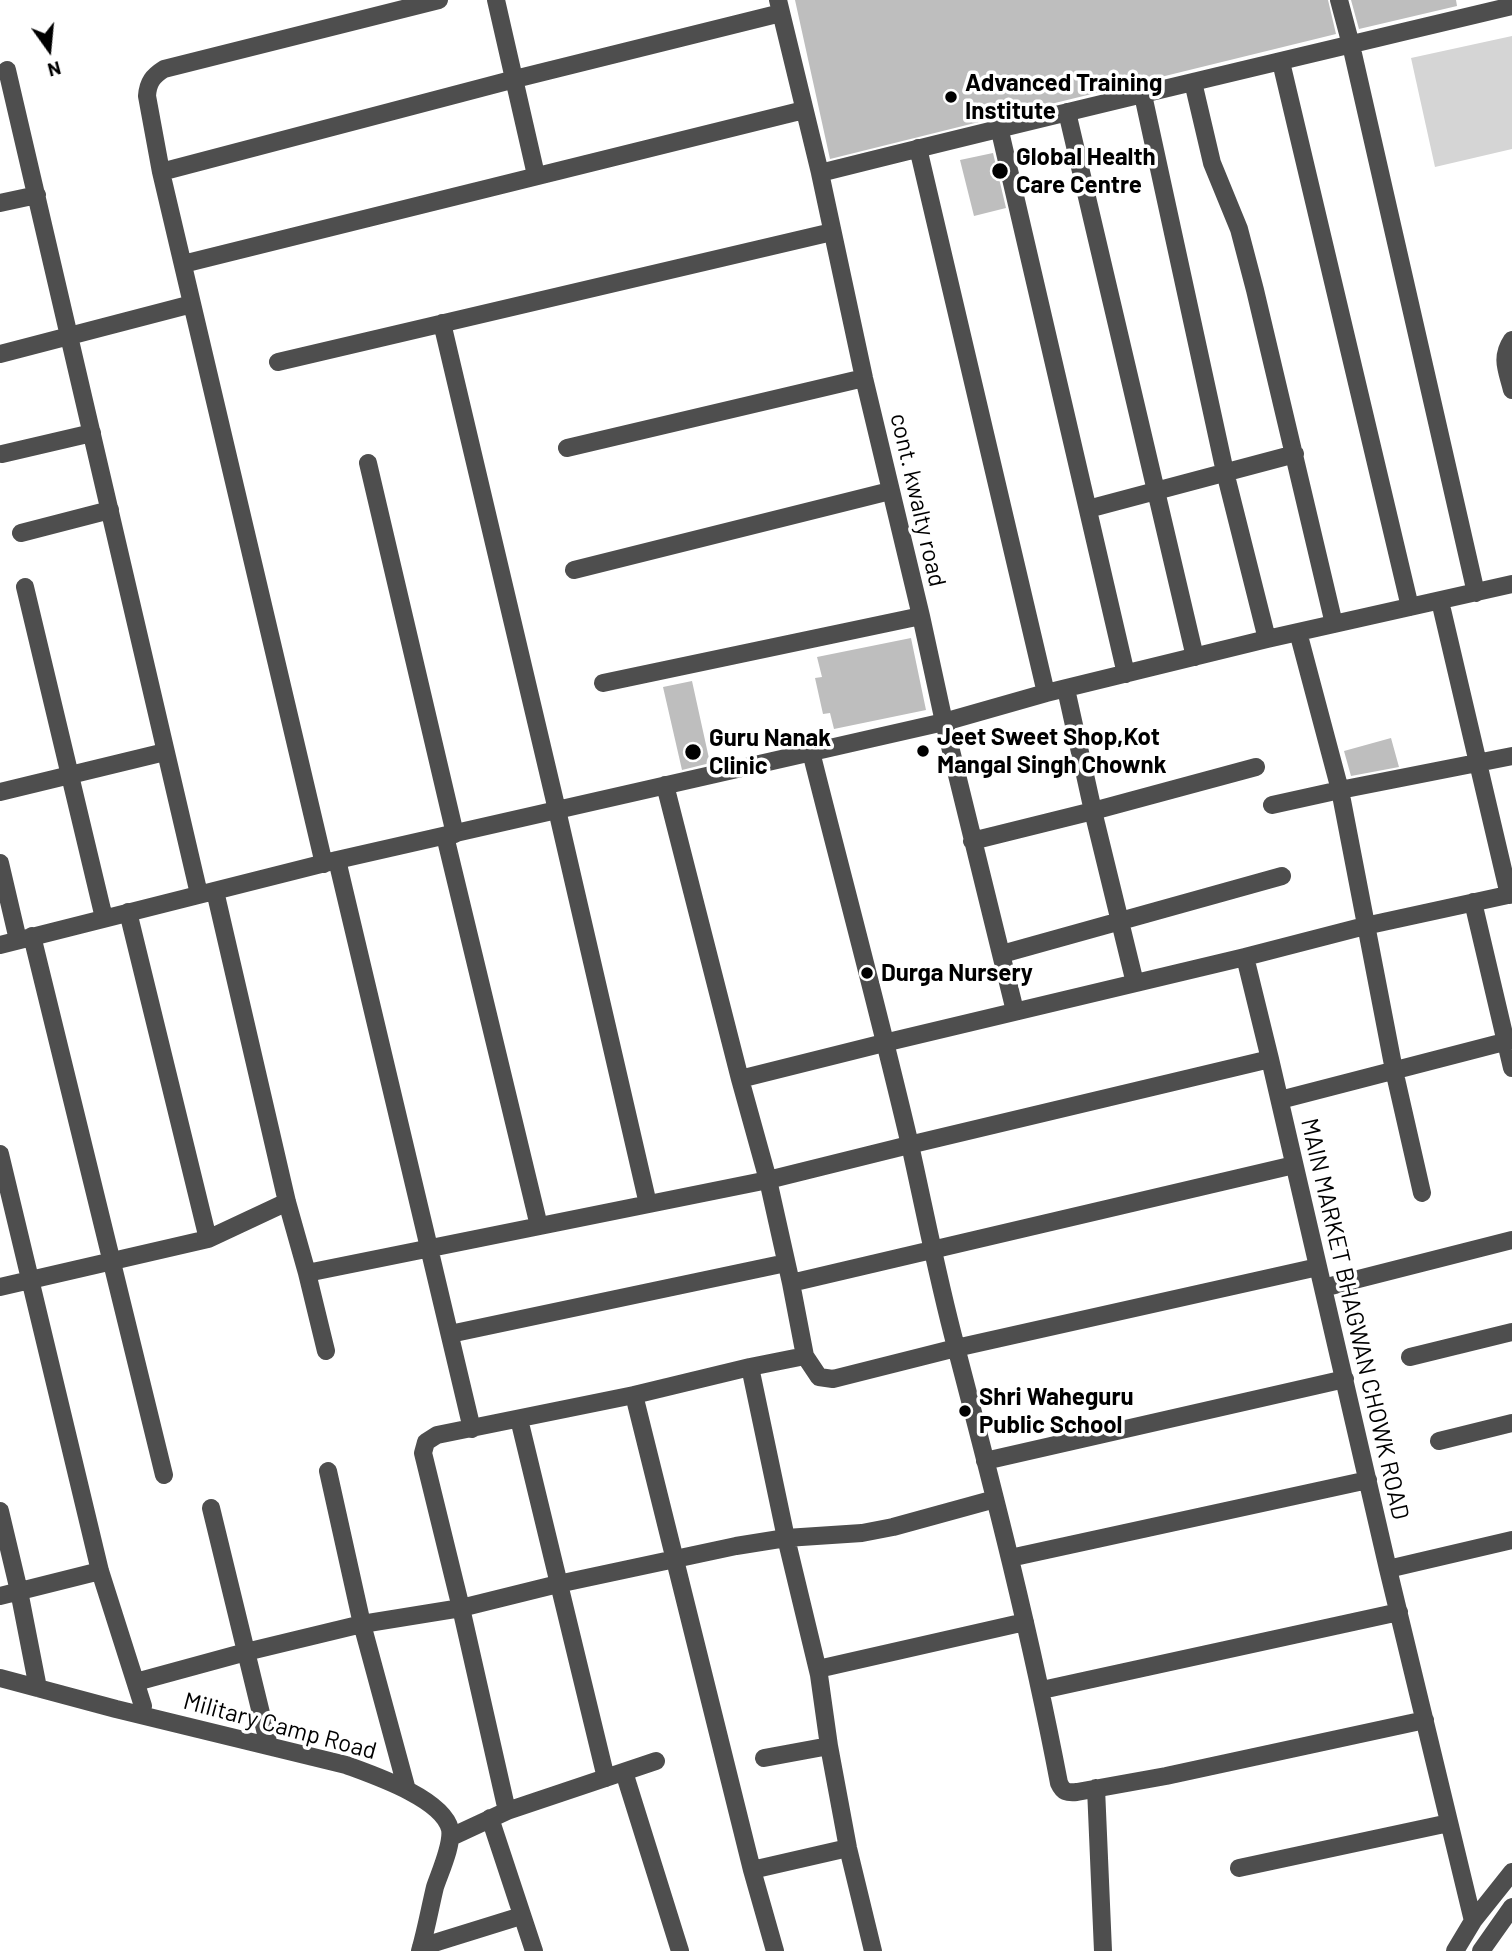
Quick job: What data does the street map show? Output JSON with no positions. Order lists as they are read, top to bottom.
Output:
{
  "streets": {
    "street": ["cont. kwalty road", "MAIN MARKET BHAGWAN CHOWK ROAD", "Military Camp Road"]
  },
  "places": [
    "Advanced Training Institute",
    "Global Health Care Centre",
    "Jeet Sweet Shop,Kot Mangal Singh Chownk",
    "Guru Nanak Clinic",
    "Durga Nursery",
    "Shri Waheguru Public School"
  ],
  "north": "bottom"
}
